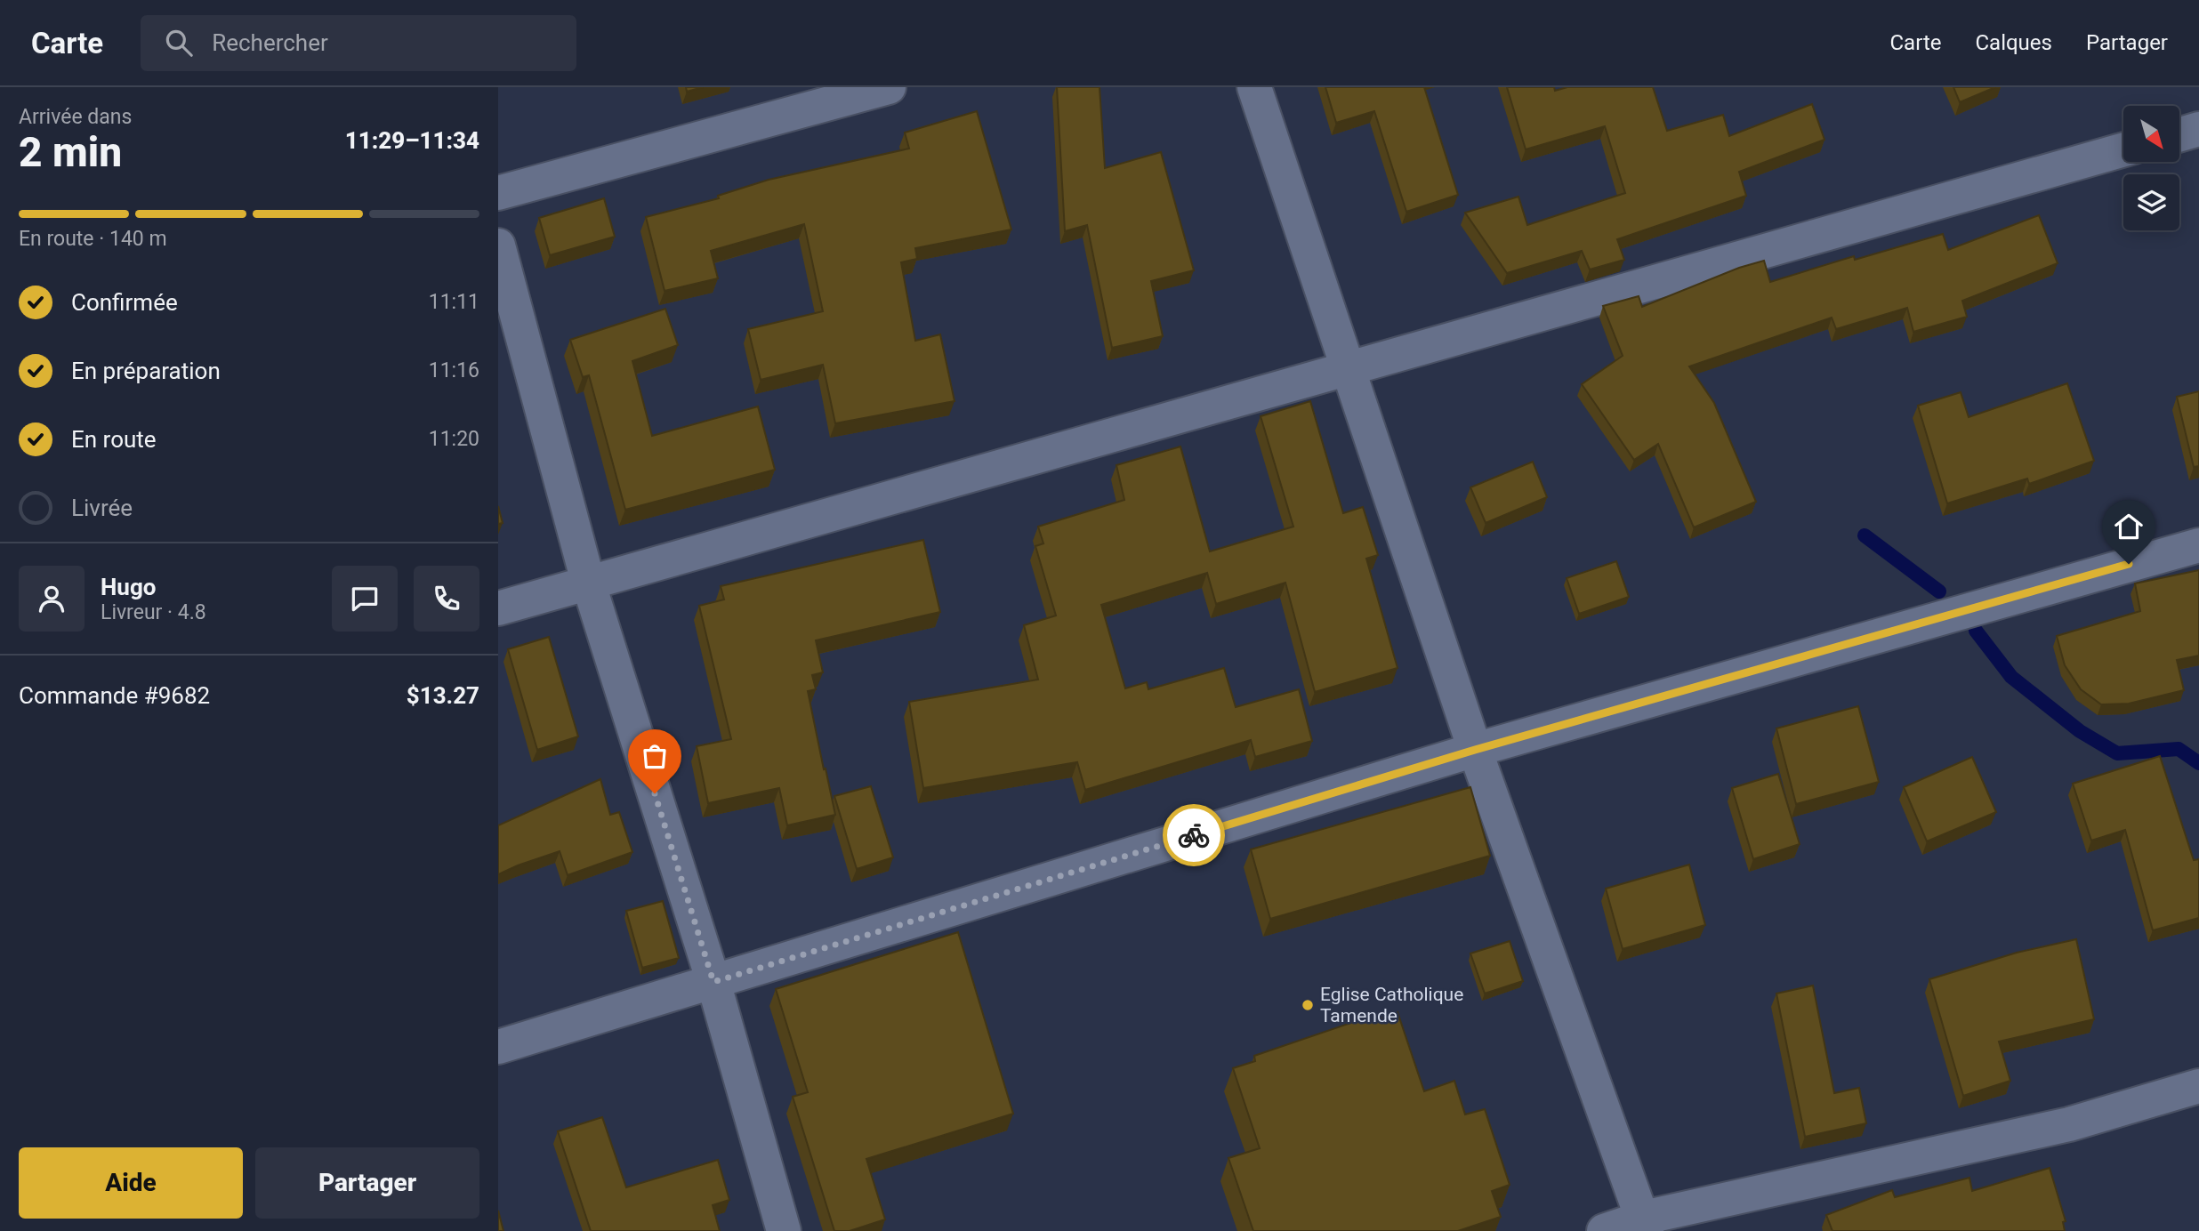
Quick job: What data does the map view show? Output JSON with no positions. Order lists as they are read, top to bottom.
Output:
{
  "places": ["Eglise Catholique Tamende"],
  "north": "bottom right",
  "page": {
    "header": "Carte",
    "search": "Rechercher",
    "nav": ["Carte", "Calques", "Partager"],
    "heading": ["2 min", "Arrivée dans", "11:29–11:34"],
    "panel": [
      "Hugo",
      "Livreur · 4.8",
      "Commande #9682",
      "$13.27"
    ],
    "bar": "En route · 140 m",
    "list": [
      ["Confirmée", "11:11"],
      ["En préparation", "11:16"],
      ["En route", "11:20"],
      "Livrée"
    ],
    "buttons": ["Aide", "Partager"]
  }
}
